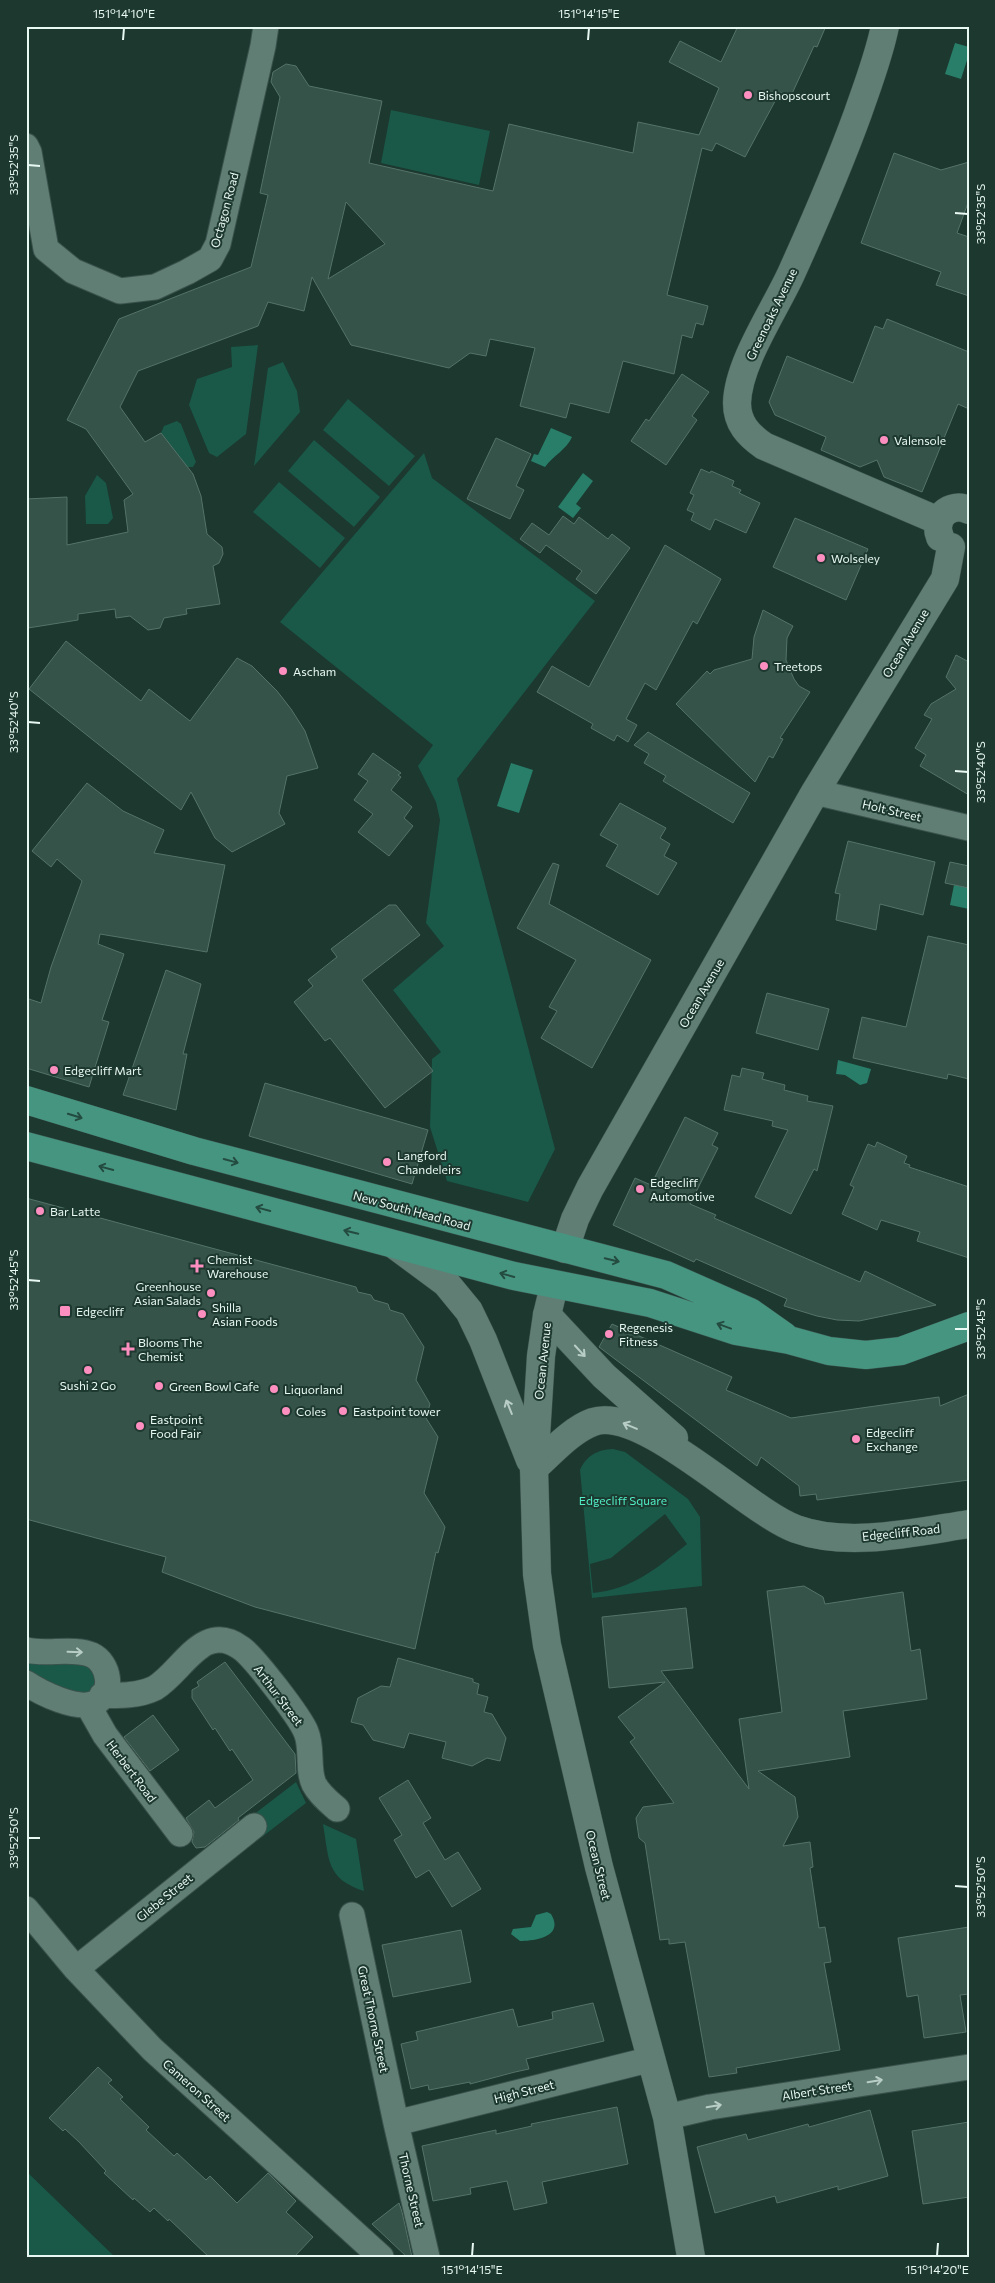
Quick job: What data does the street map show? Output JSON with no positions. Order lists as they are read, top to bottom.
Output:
{
  "streets": {
    "main road": ["Ocean Avenue", "New South Head Road"],
    "street": [
      "Octagon Road",
      "Greenoaks Avenue",
      "Holt Street",
      "Edgecliff Road",
      "Arthur Street",
      "Herbert Road",
      "Ocean Street",
      "Glebe Street",
      "Great Thorne Street",
      "Cameron Street",
      "Albert Street",
      "High Street",
      "Thorne Street"
    ]
  },
  "crossings": [
    ["Ocean Avenue", "Holt Street"],
    ["Ocean Avenue", "New South Head Road"],
    ["Ocean Avenue", "Edgecliff Road"],
    ["Ocean Avenue", "Ocean Street"],
    ["Edgecliff Road", "Ocean Street"],
    ["Arthur Street", "Herbert Road"],
    ["Ocean Street", "Albert Street"],
    ["Ocean Street", "High Street"],
    ["Glebe Street", "Cameron Street"],
    ["Great Thorne Street", "High Street"],
    ["Great Thorne Street", "Thorne Street"],
    ["High Street", "Thorne Street"]
  ],
  "one_way": ["Albert Street"],
  "parks": ["Edgecliff Square"],
  "places": {
    "other": [
      "Bishopscourt",
      "Valensole",
      "Wolseley",
      "Treetops",
      "Ascham",
      "Edgecliff Mart",
      "Langford Chandeleirs",
      "Edgecliff Automotive",
      "Bar Latte",
      "Greenhouse Asian Salads",
      "Shilla Asian Foods",
      "Regenesis Fitness",
      "Sushi 2 Go",
      "Green Bowl Cafe",
      "Liquorland",
      "Coles",
      "Eastpoint tower",
      "Eastpoint Food Fair",
      "Edgecliff Exchange"
    ],
    "health": ["Chemist Warehouse", "Blooms The Chemist"],
    "transit": ["Edgecliff"]
  },
  "coordinates": [
    "151°14'10\"E",
    "151°14'15\"E",
    "33°52'35\"S",
    "33°52'40\"S",
    "33°52'45\"S",
    "33°52'50\"S",
    "151°14'20\"E"
  ]
}
